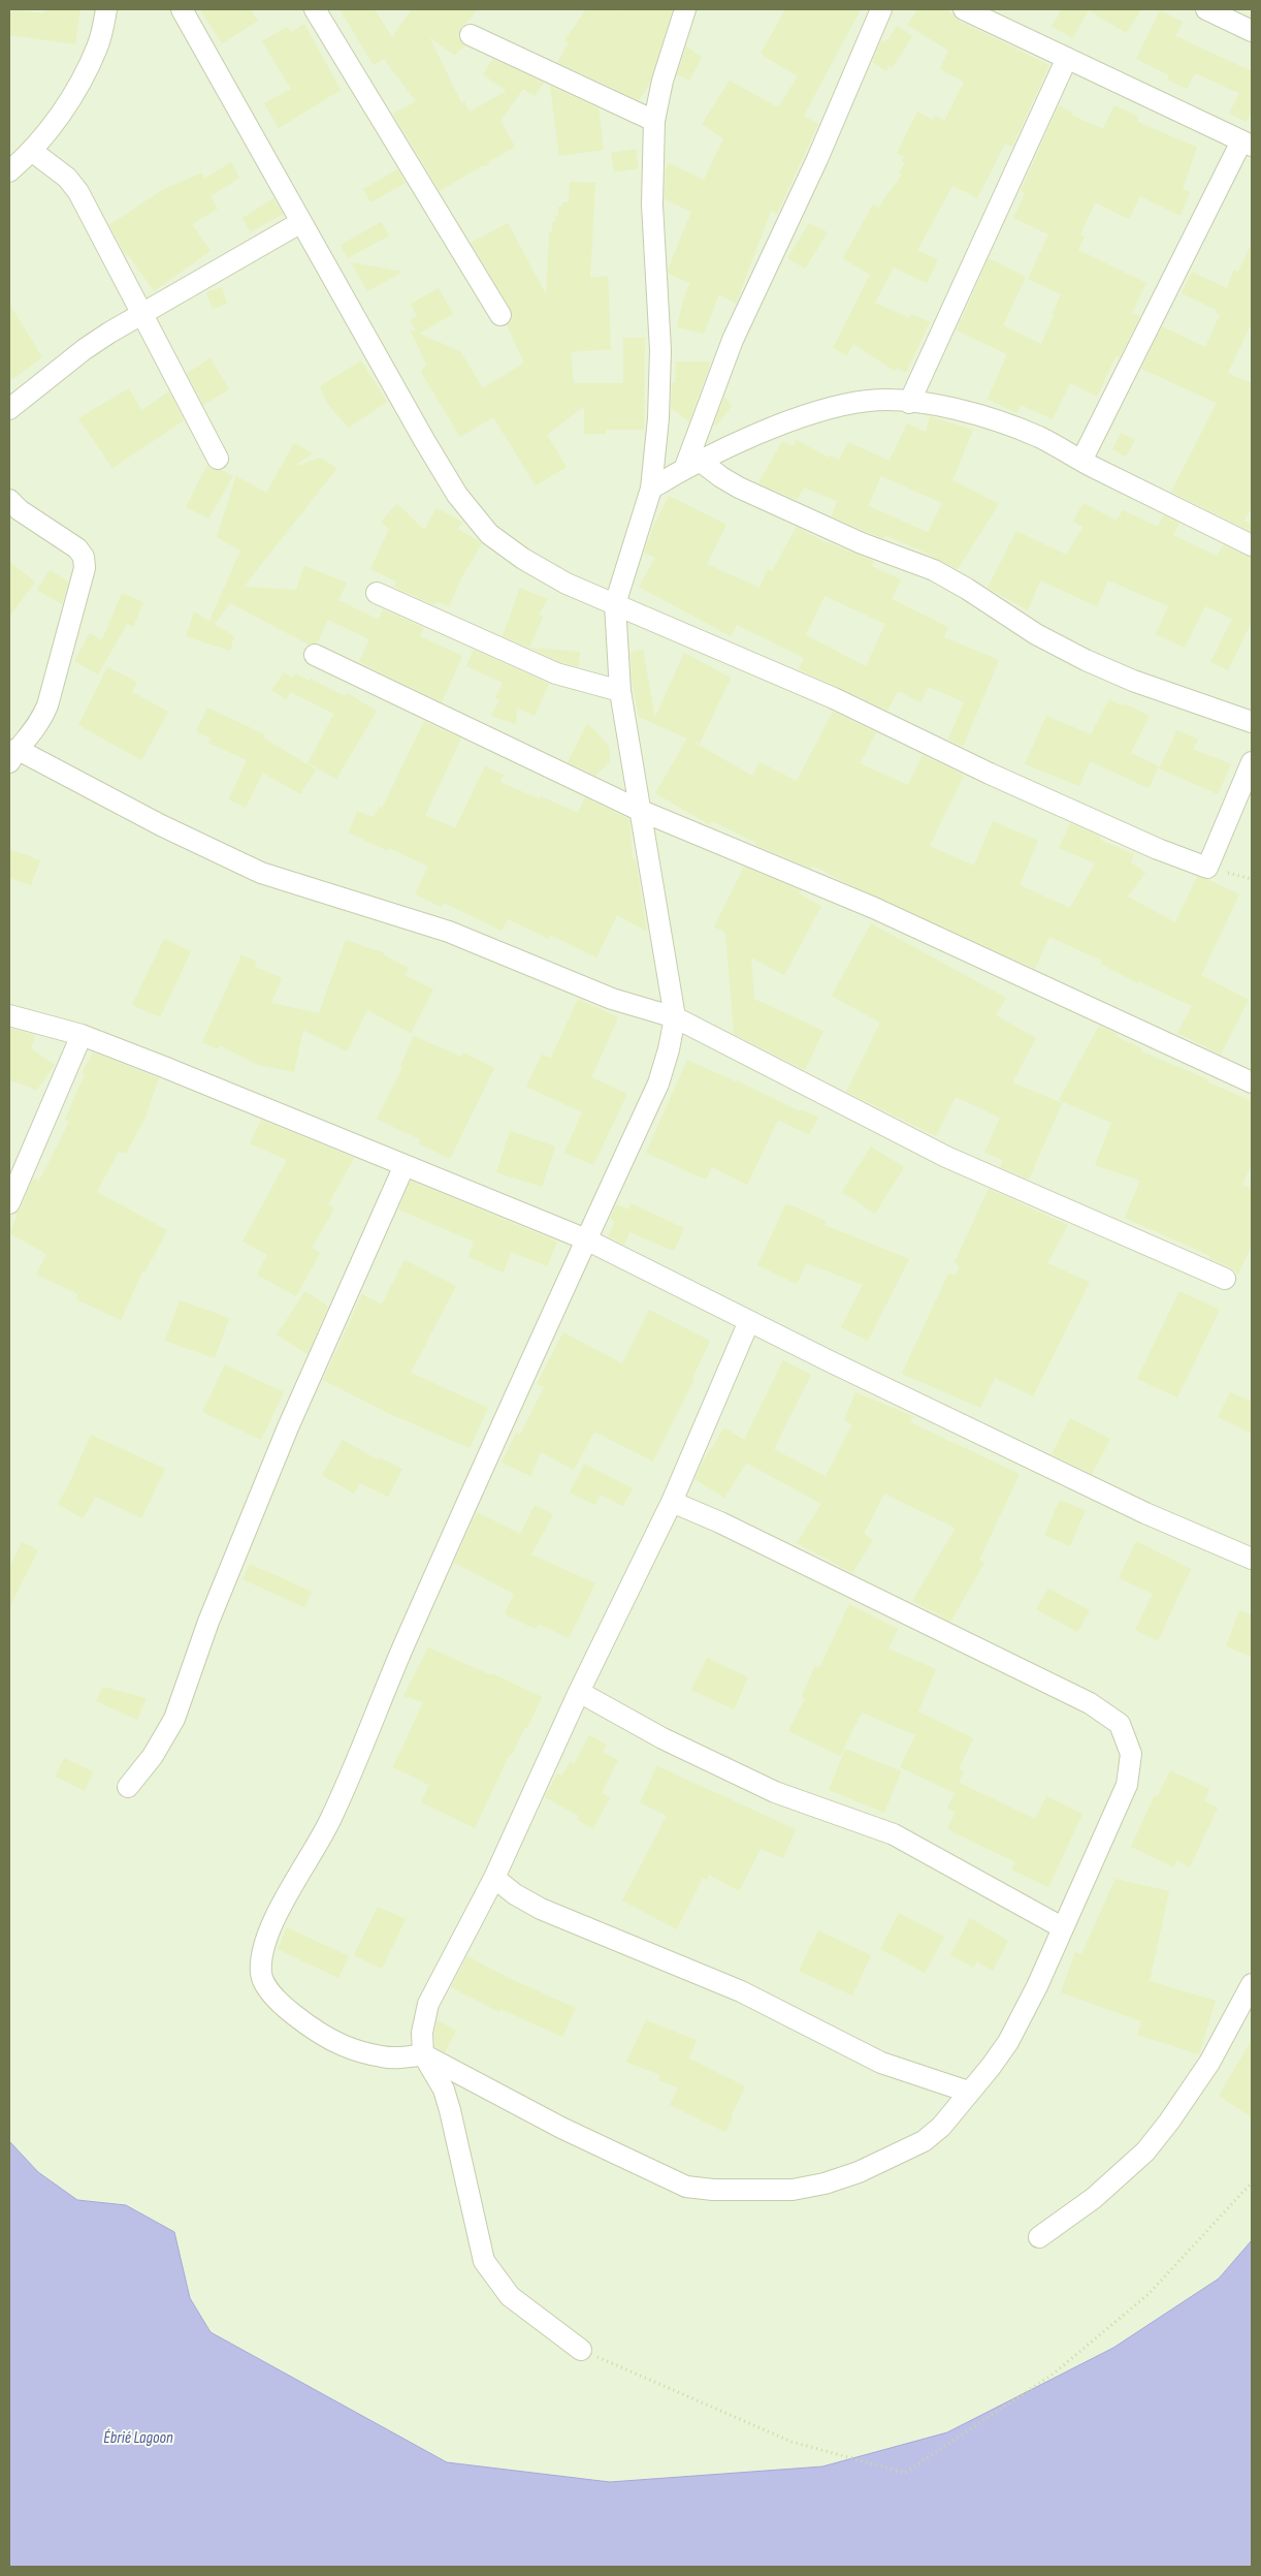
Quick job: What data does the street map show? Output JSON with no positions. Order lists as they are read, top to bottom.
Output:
{
  "water": ["Ébrié Lagoon"]
}
